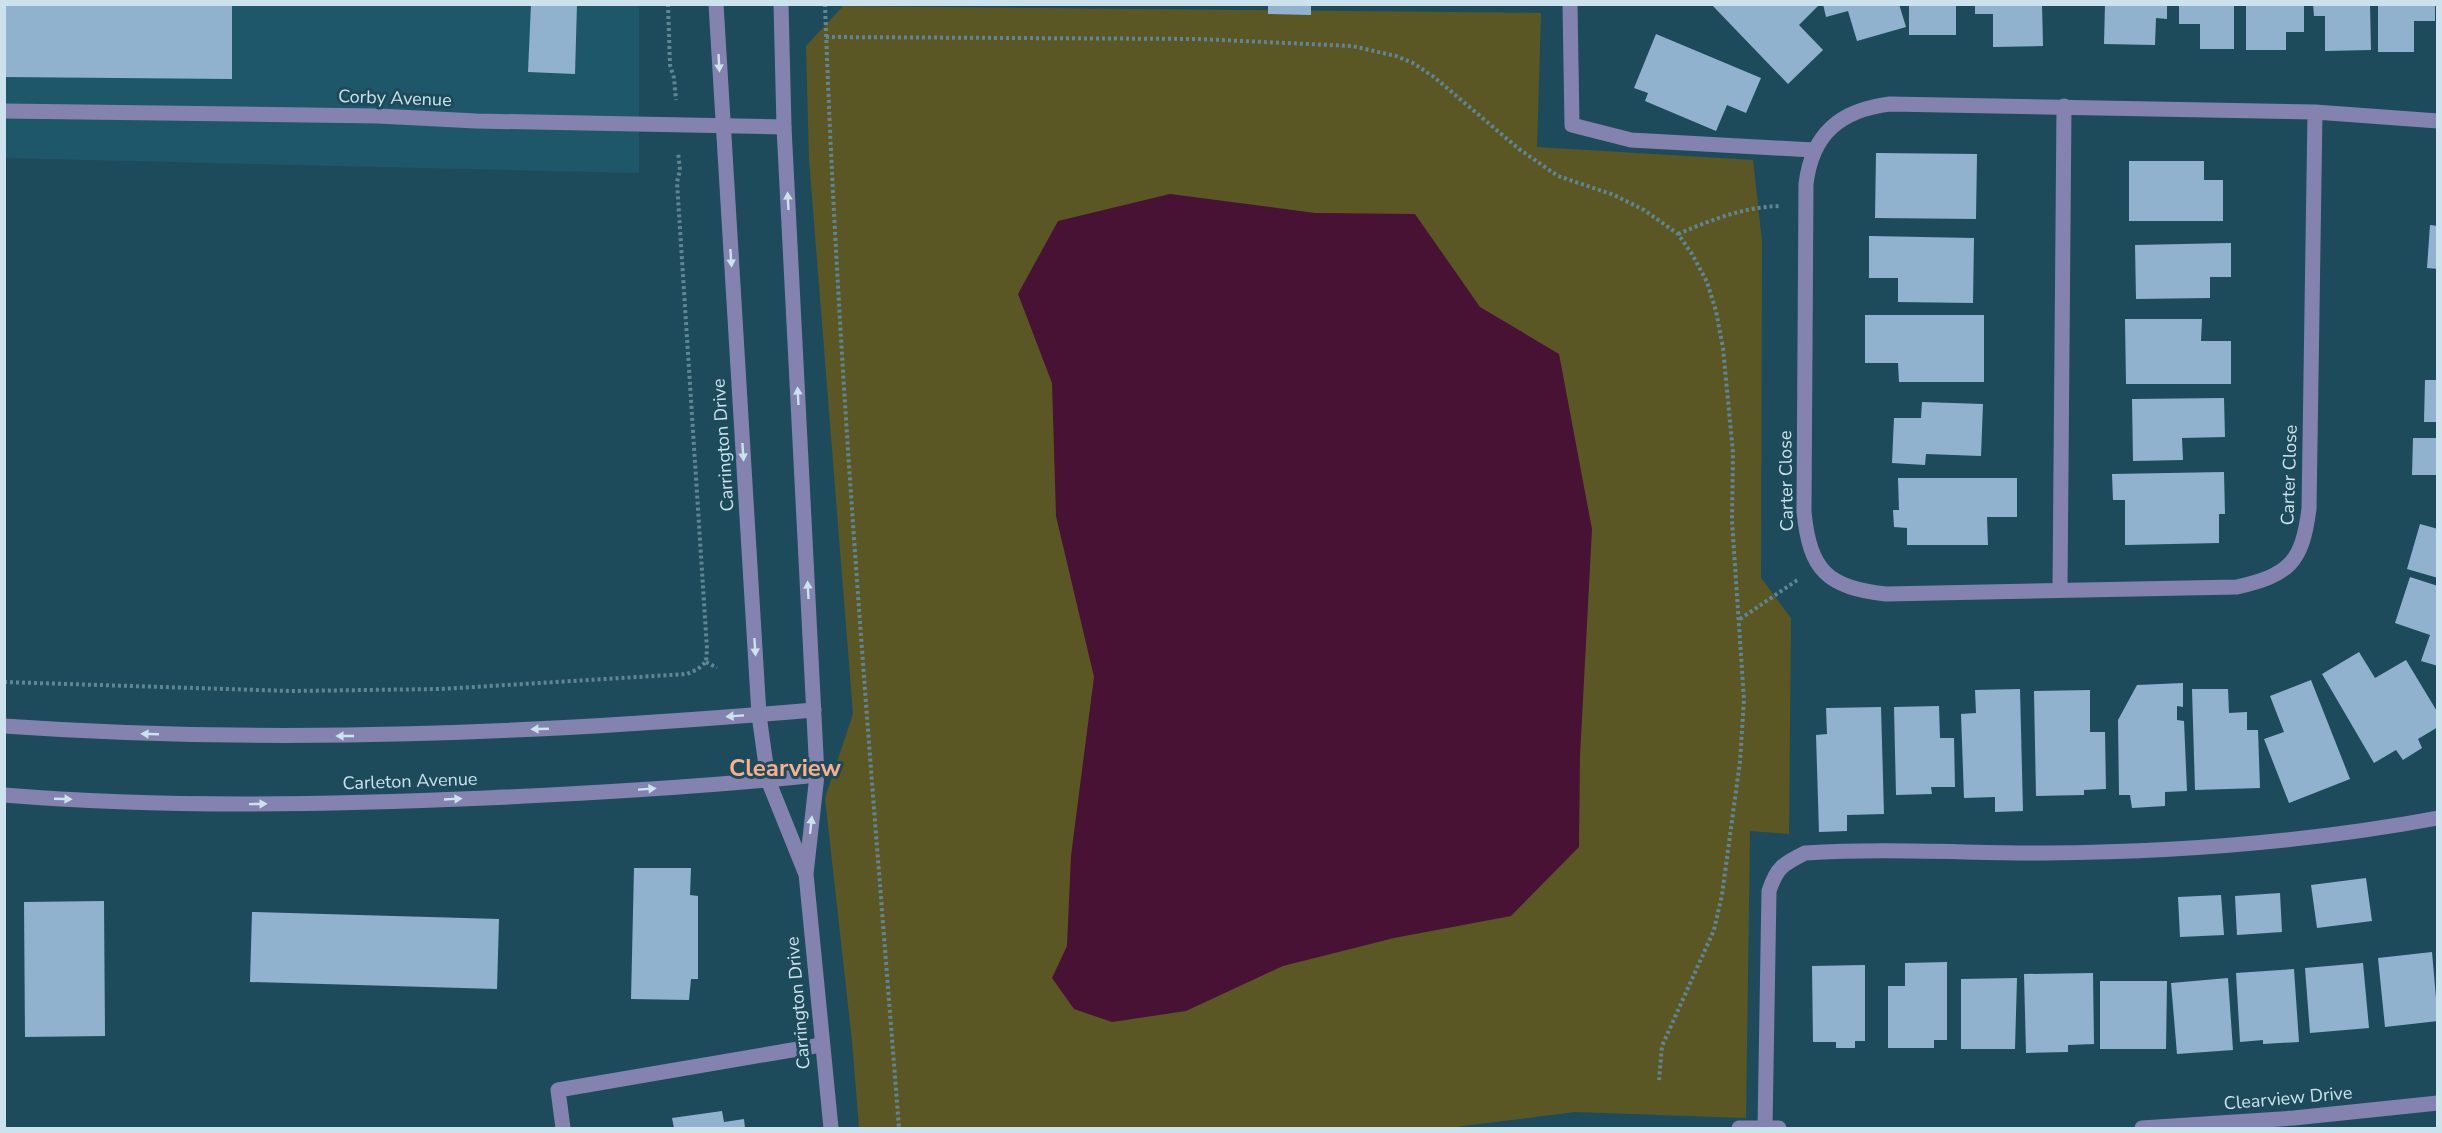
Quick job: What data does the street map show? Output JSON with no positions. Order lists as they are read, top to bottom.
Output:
{
  "streets": {
    "street": [
      "Corby Avenue",
      "Carrington Drive",
      "Carter Close",
      "Carleton Avenue",
      "Clearview Drive"
    ]
  },
  "crossings": [
    ["Corby Avenue", "Carrington Drive"],
    ["Carrington Drive", "Carleton Avenue"]
  ],
  "districts": ["Clearview"]
}
